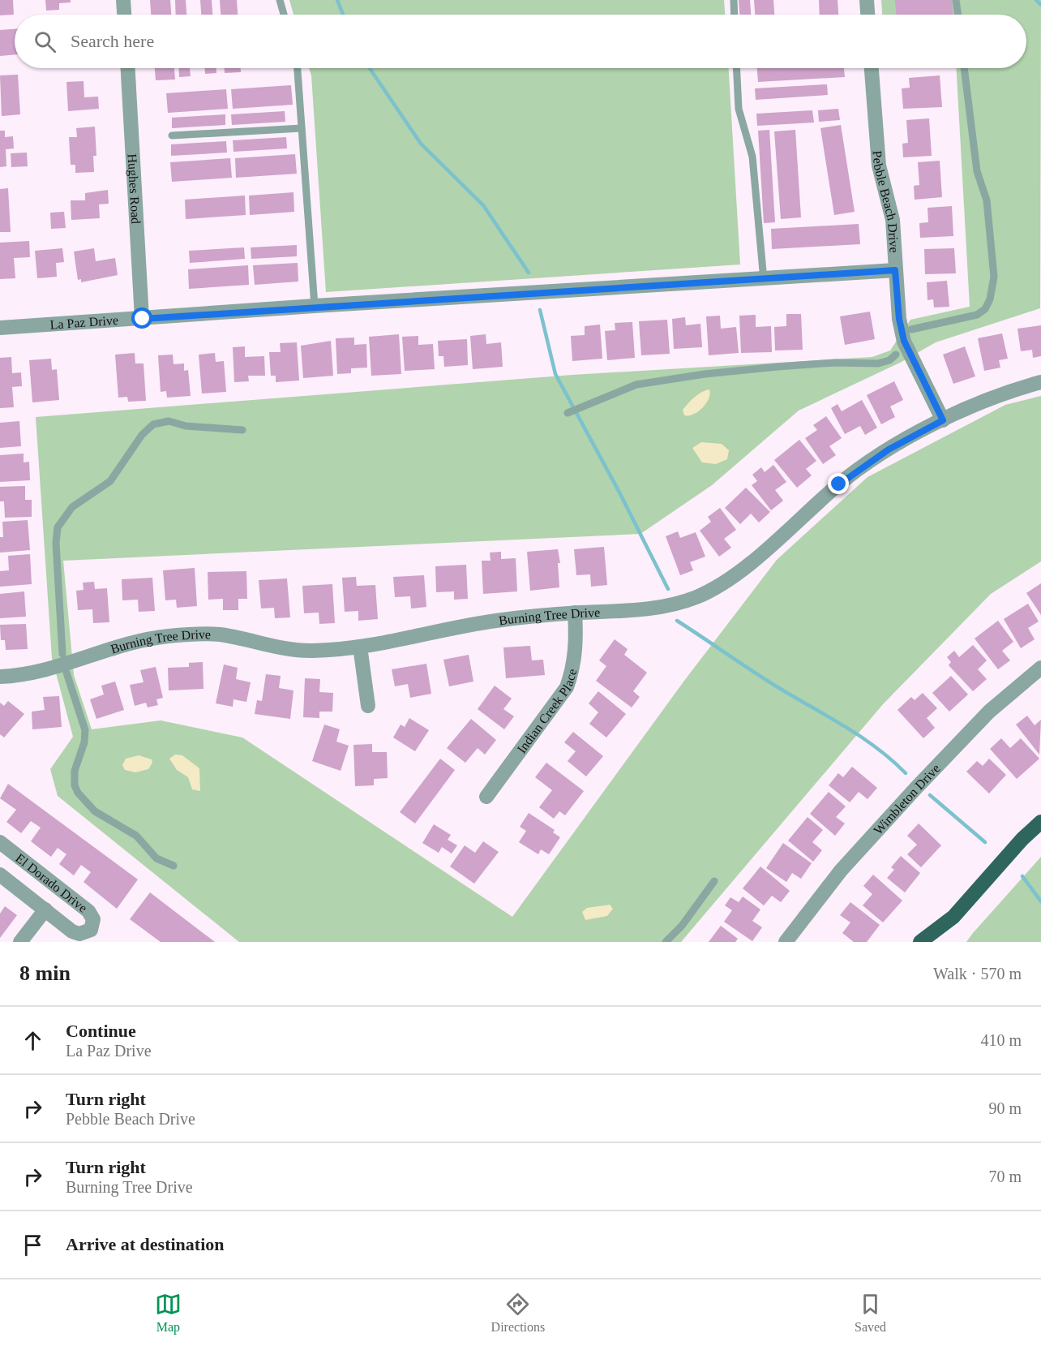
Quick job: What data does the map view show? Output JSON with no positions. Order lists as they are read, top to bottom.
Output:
{
  "streets": {
    "street": [
      "Hughes Road",
      "Pebble Beach Drive",
      "La Paz Drive",
      "Burning Tree Drive",
      "Indian Creek Place",
      "Wimbleton Drive",
      "El Dorado Drive"
    ]
  },
  "crossings": [
    ["Hughes Road", "La Paz Drive"],
    ["Pebble Beach Drive", "La Paz Drive"],
    ["Pebble Beach Drive", "Burning Tree Drive"],
    ["Burning Tree Drive", "Indian Creek Place"]
  ],
  "page": {
    "search": "Search here",
    "heading": ["8 min", "Walk · 570 m"],
    "list": [
      ["Continue", "La Paz Drive", "410 m"],
      ["Turn right", "Pebble Beach Drive", "90 m"],
      ["Turn right", "Burning Tree Drive", "70 m"],
      "Arrive at destination"
    ],
    "nav": ["Map", "Directions", "Saved"]
  }
}
